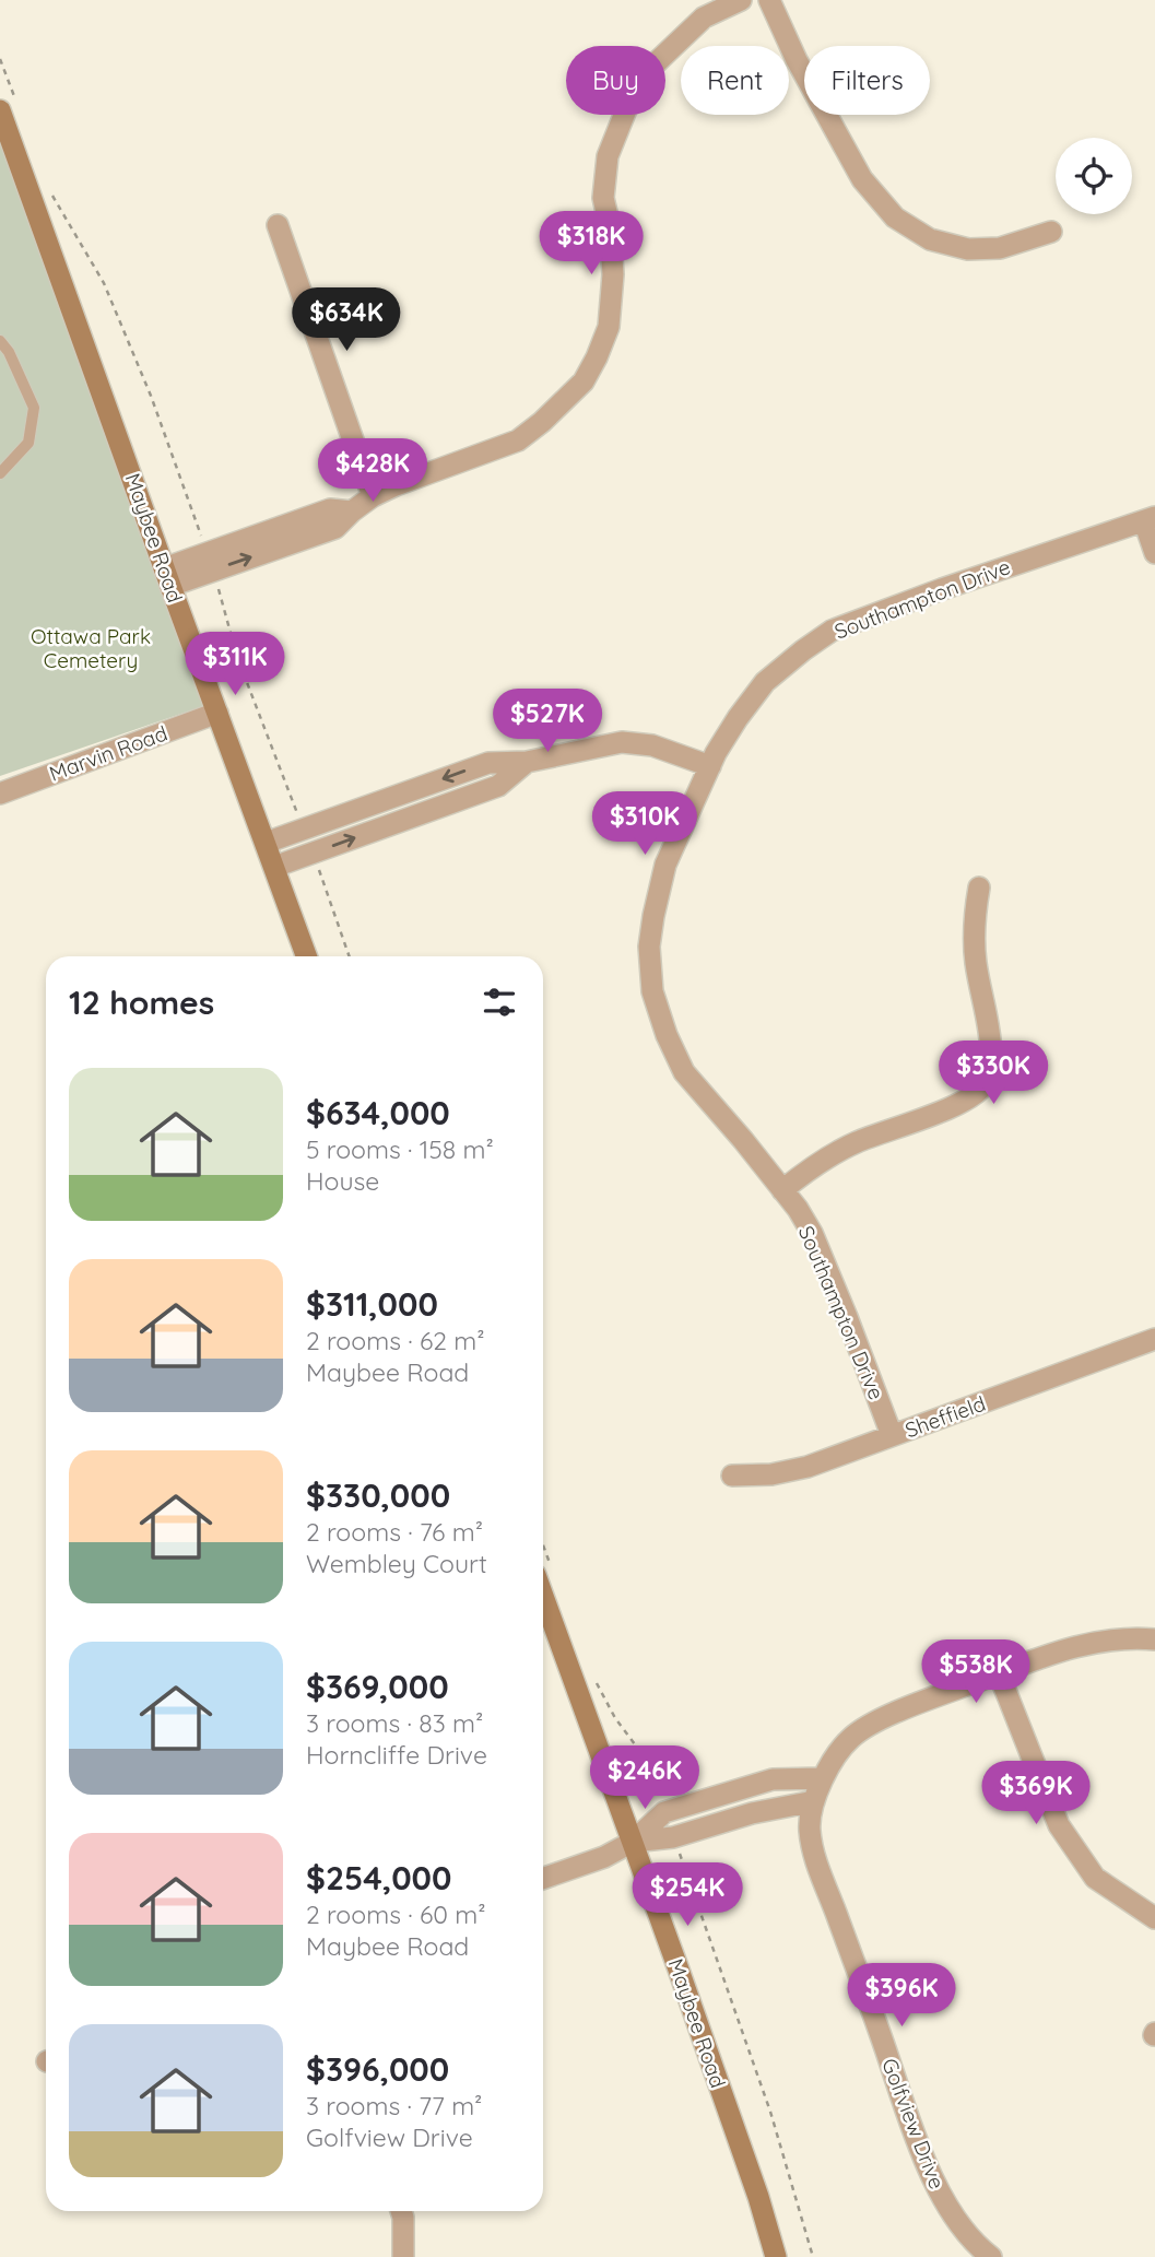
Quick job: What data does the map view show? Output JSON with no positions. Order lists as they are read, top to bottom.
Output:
{
  "streets": {
    "main road": ["Maybee Road"],
    "street": [
      "Southampton Drive",
      "Marvin Road",
      "Sheffield",
      "Golfview Drive"
    ]
  },
  "crossings": [
    ["Maybee Road", "Marvin Road"],
    ["Southampton Drive", "Sheffield"]
  ],
  "parks": ["Ottawa Park Cemetery"],
  "page": {
    "chip": ["Buy", "Rent", "Filters"],
    "price": [
      "$318K",
      "$634K",
      "$428K",
      "$311K",
      "$527K",
      "$310K",
      "$330K",
      "$538K",
      "$246K",
      "$369K",
      "$254K",
      "$396K"
    ],
    "heading": "12 homes",
    "list": [
      {
        "name": "$634,000",
        "note": "5 rooms · 158 m² · House"
      },
      {
        "name": "$311,000",
        "note": "2 rooms · 62 m² · Maybee Road"
      },
      {
        "name": "$330,000",
        "note": "2 rooms · 76 m² · Wembley Court"
      },
      {
        "name": "$369,000",
        "note": "3 rooms · 83 m² · Horncliffe Drive"
      },
      {
        "name": "$254,000",
        "note": "2 rooms · 60 m² · Maybee Road"
      },
      {
        "name": "$396,000",
        "note": "3 rooms · 77 m² · Golfview Drive"
      }
    ]
  }
}
